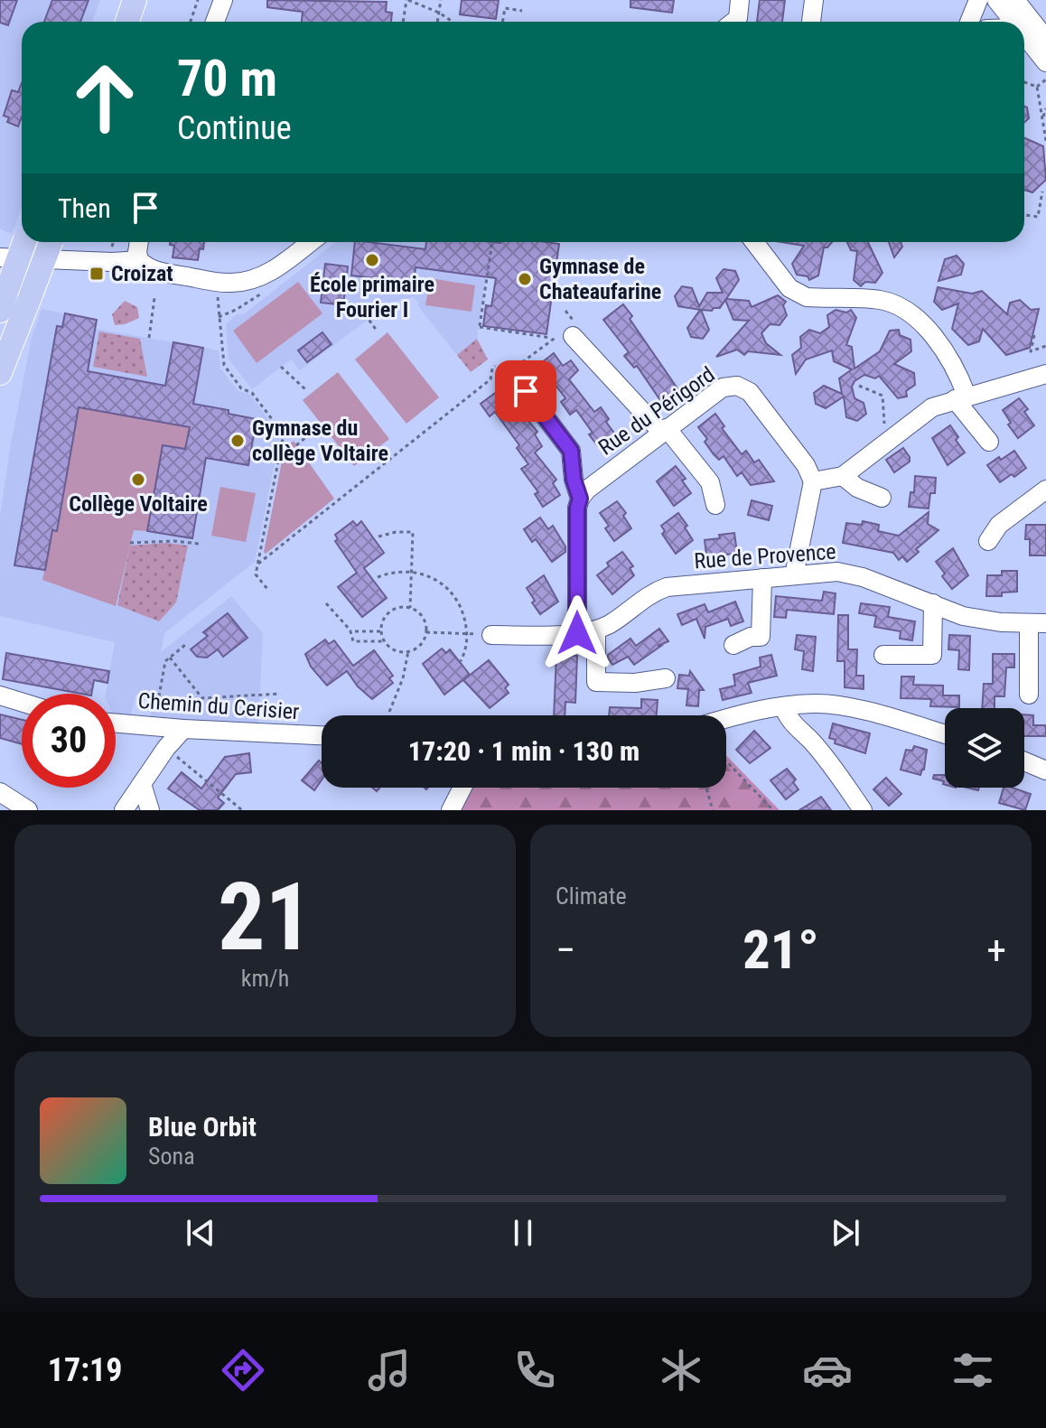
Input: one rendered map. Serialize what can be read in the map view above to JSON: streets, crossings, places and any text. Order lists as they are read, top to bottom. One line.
{"streets":{"street":["Rue du Périgord","Rue de Provence","Chemin du Cerisier"]},"places":{"other":["École primaire Fourier I","Gymnase de Chateaufarine","Gymnase du collège Voltaire","Collège Voltaire"],"transit":["Croizat"]},"page":{"turn":["70 m","Continue"],"then":"Then","limit":"30","trip":"17:20 · 1 min · 130 m","tile":[["21","km/h"],"Climate"],"heat":["−","21°","+"],"song":["Blue Orbit","Sona"],"tabs":"17:19"}}
